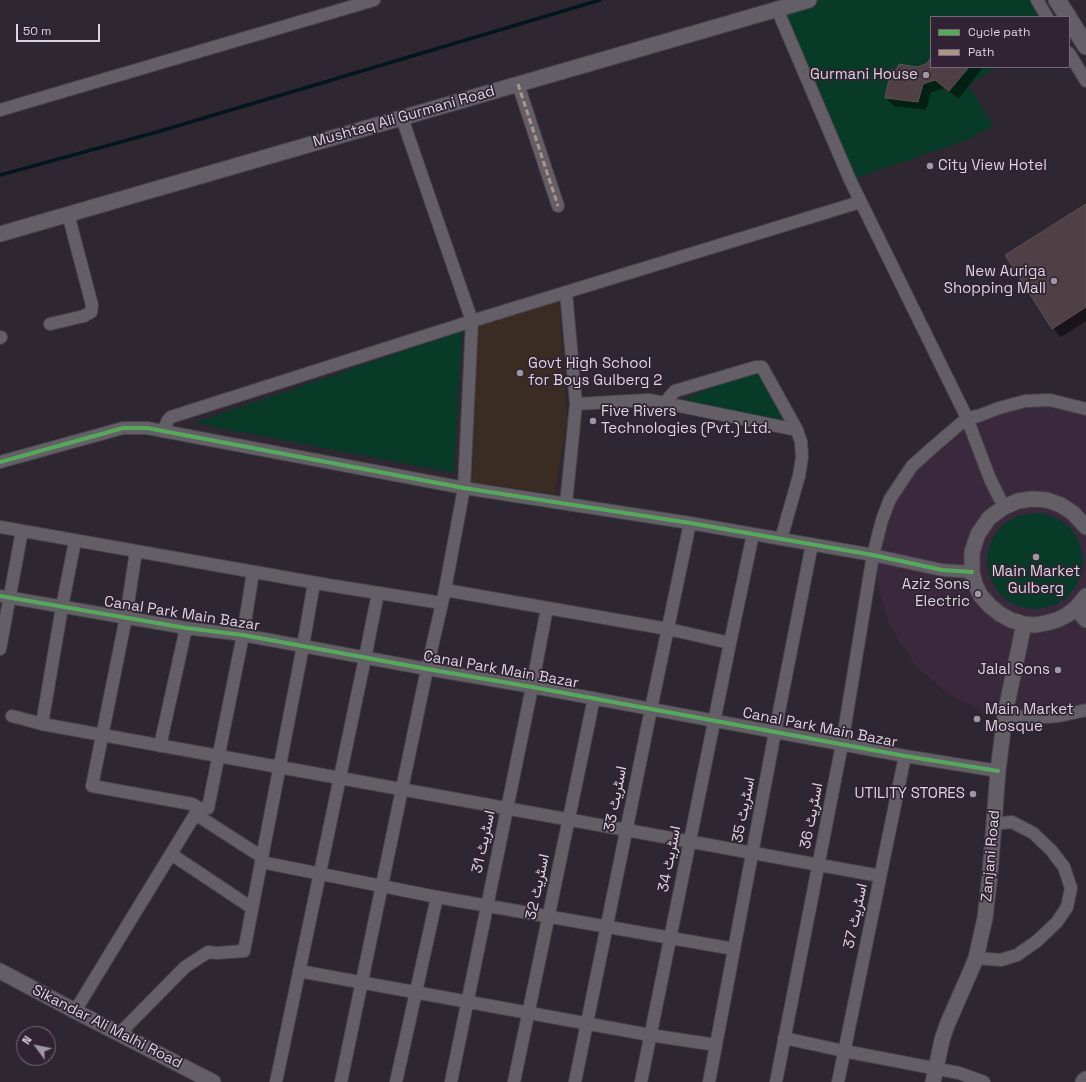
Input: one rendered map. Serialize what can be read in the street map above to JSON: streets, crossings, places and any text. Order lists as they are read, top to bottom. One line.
{"streets":{"street":["Mushtaq Ali Gurmani Road","Canal Park Main Bazar","اسٹریٹ 33","اسٹریٹ 35","اسٹریٹ 36","اسٹریٹ 31","Zanjani Road","اسٹریٹ 34","اسٹریٹ 32","اسٹریٹ 37","Sikandar Ali Malhi Road"]},"crossings":[["Canal Park Main Bazar","اسٹریٹ 33"],["Canal Park Main Bazar","اسٹریٹ 35"],["Canal Park Main Bazar","اسٹریٹ 36"],["Canal Park Main Bazar","اسٹریٹ 31"],["Canal Park Main Bazar","Zanjani Road"],["Canal Park Main Bazar","اسٹریٹ 34"],["Canal Park Main Bazar","اسٹریٹ 32"],["Canal Park Main Bazar","اسٹریٹ 37"]],"places":["Gurmani House","City View Hotel","New Auriga Shopping Mall","Govt High School for Boys Gulberg 2","Five Rivers Technologies (Pvt.) Ltd.","Main Market Gulberg","Aziz Sons Electric","Jalal Sons","Main Market Mosque","UTILITY STORES"],"legend":["Cycle path","Path"],"scale_bar":"50 m","north":"top left"}
